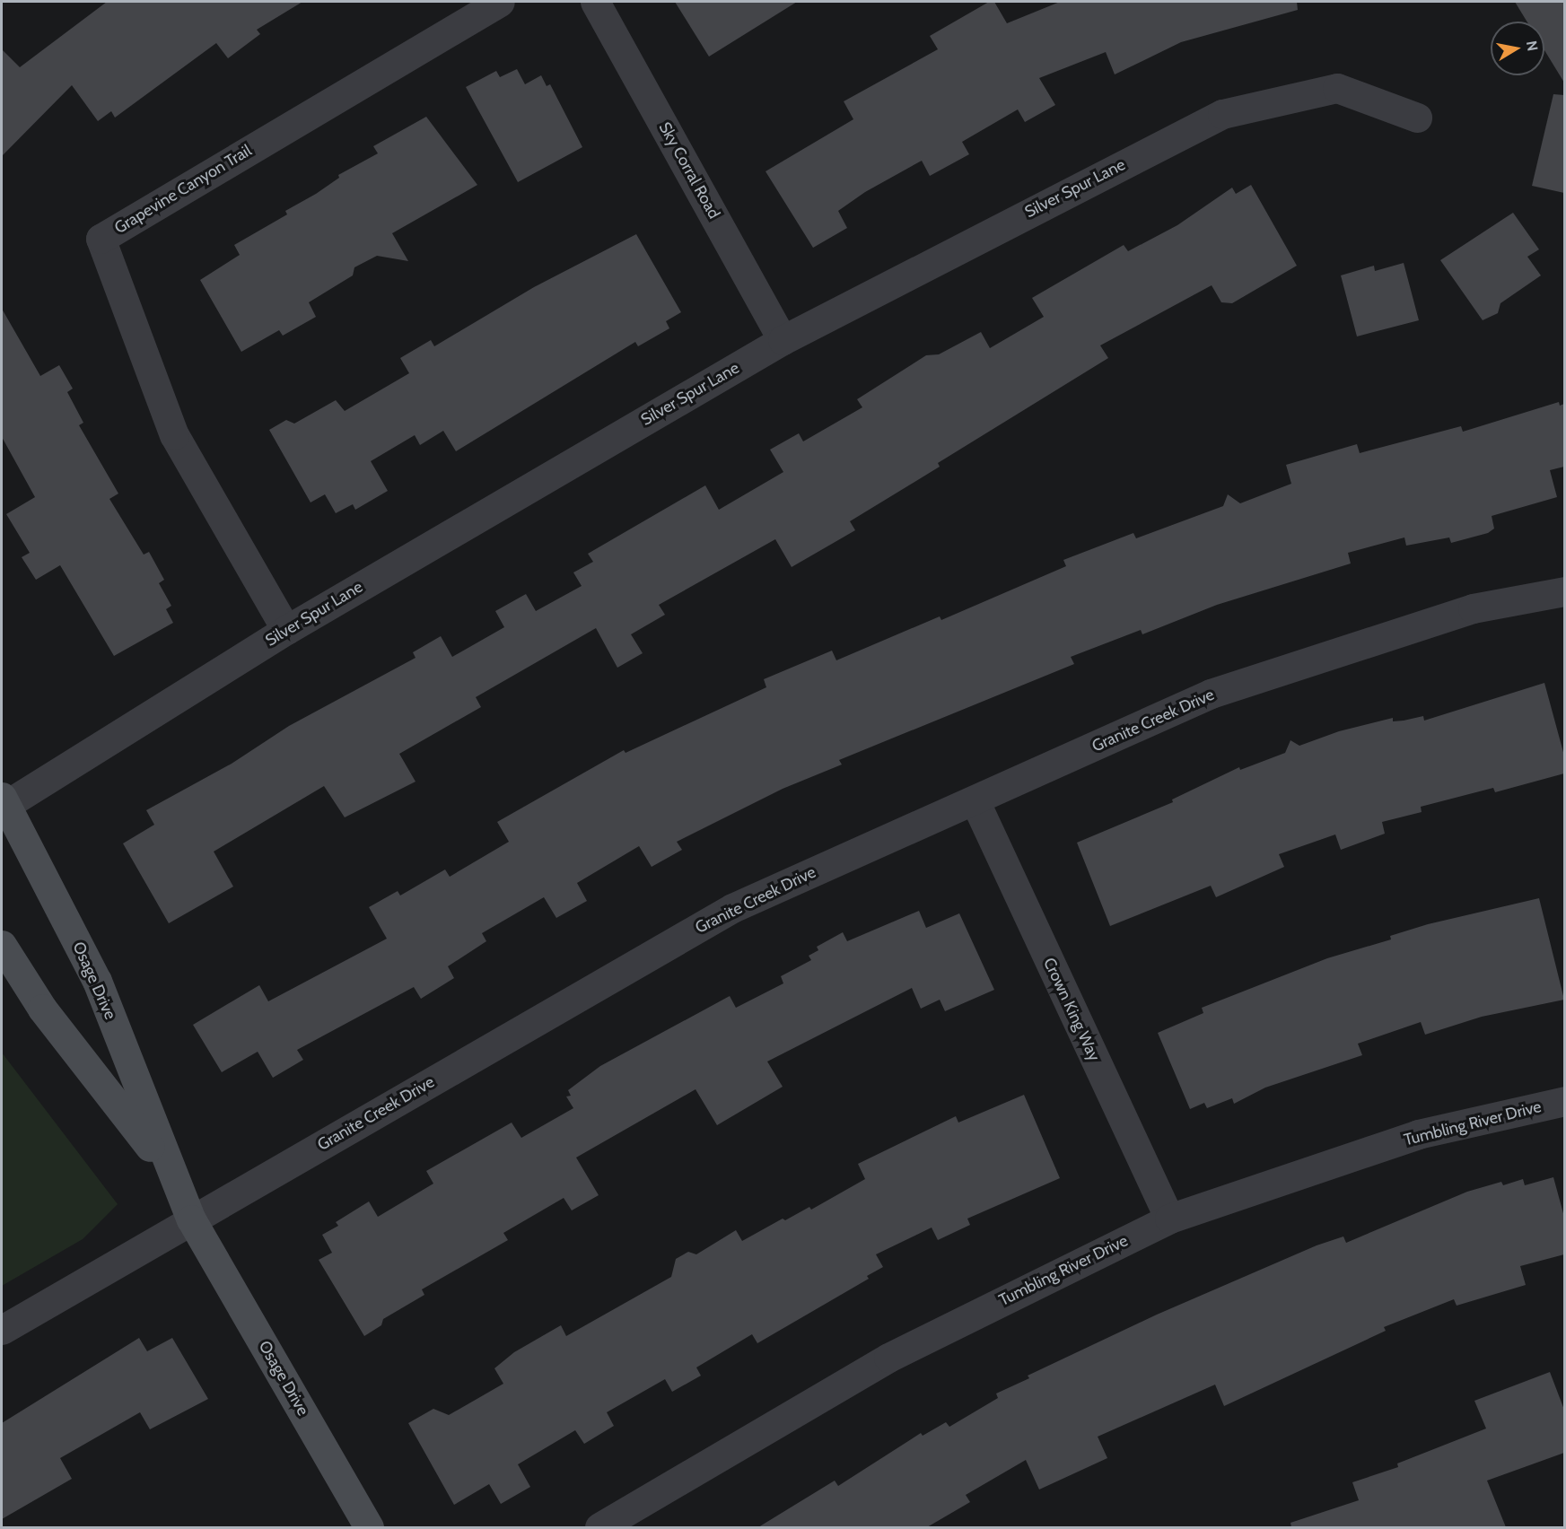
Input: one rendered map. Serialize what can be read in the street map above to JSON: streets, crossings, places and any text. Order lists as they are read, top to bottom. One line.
{"streets":{"street":["Sky Corral Road","Silver Spur Lane","Grapevine Canyon Trail","Granite Creek Drive","Osage Drive","Crown King Way","Tumbling River Drive"]},"crossings":[["Sky Corral Road","Silver Spur Lane"],["Silver Spur Lane","Grapevine Canyon Trail"],["Silver Spur Lane","Osage Drive"],["Granite Creek Drive","Osage Drive"],["Granite Creek Drive","Crown King Way"],["Crown King Way","Tumbling River Drive"]],"north":"right"}
